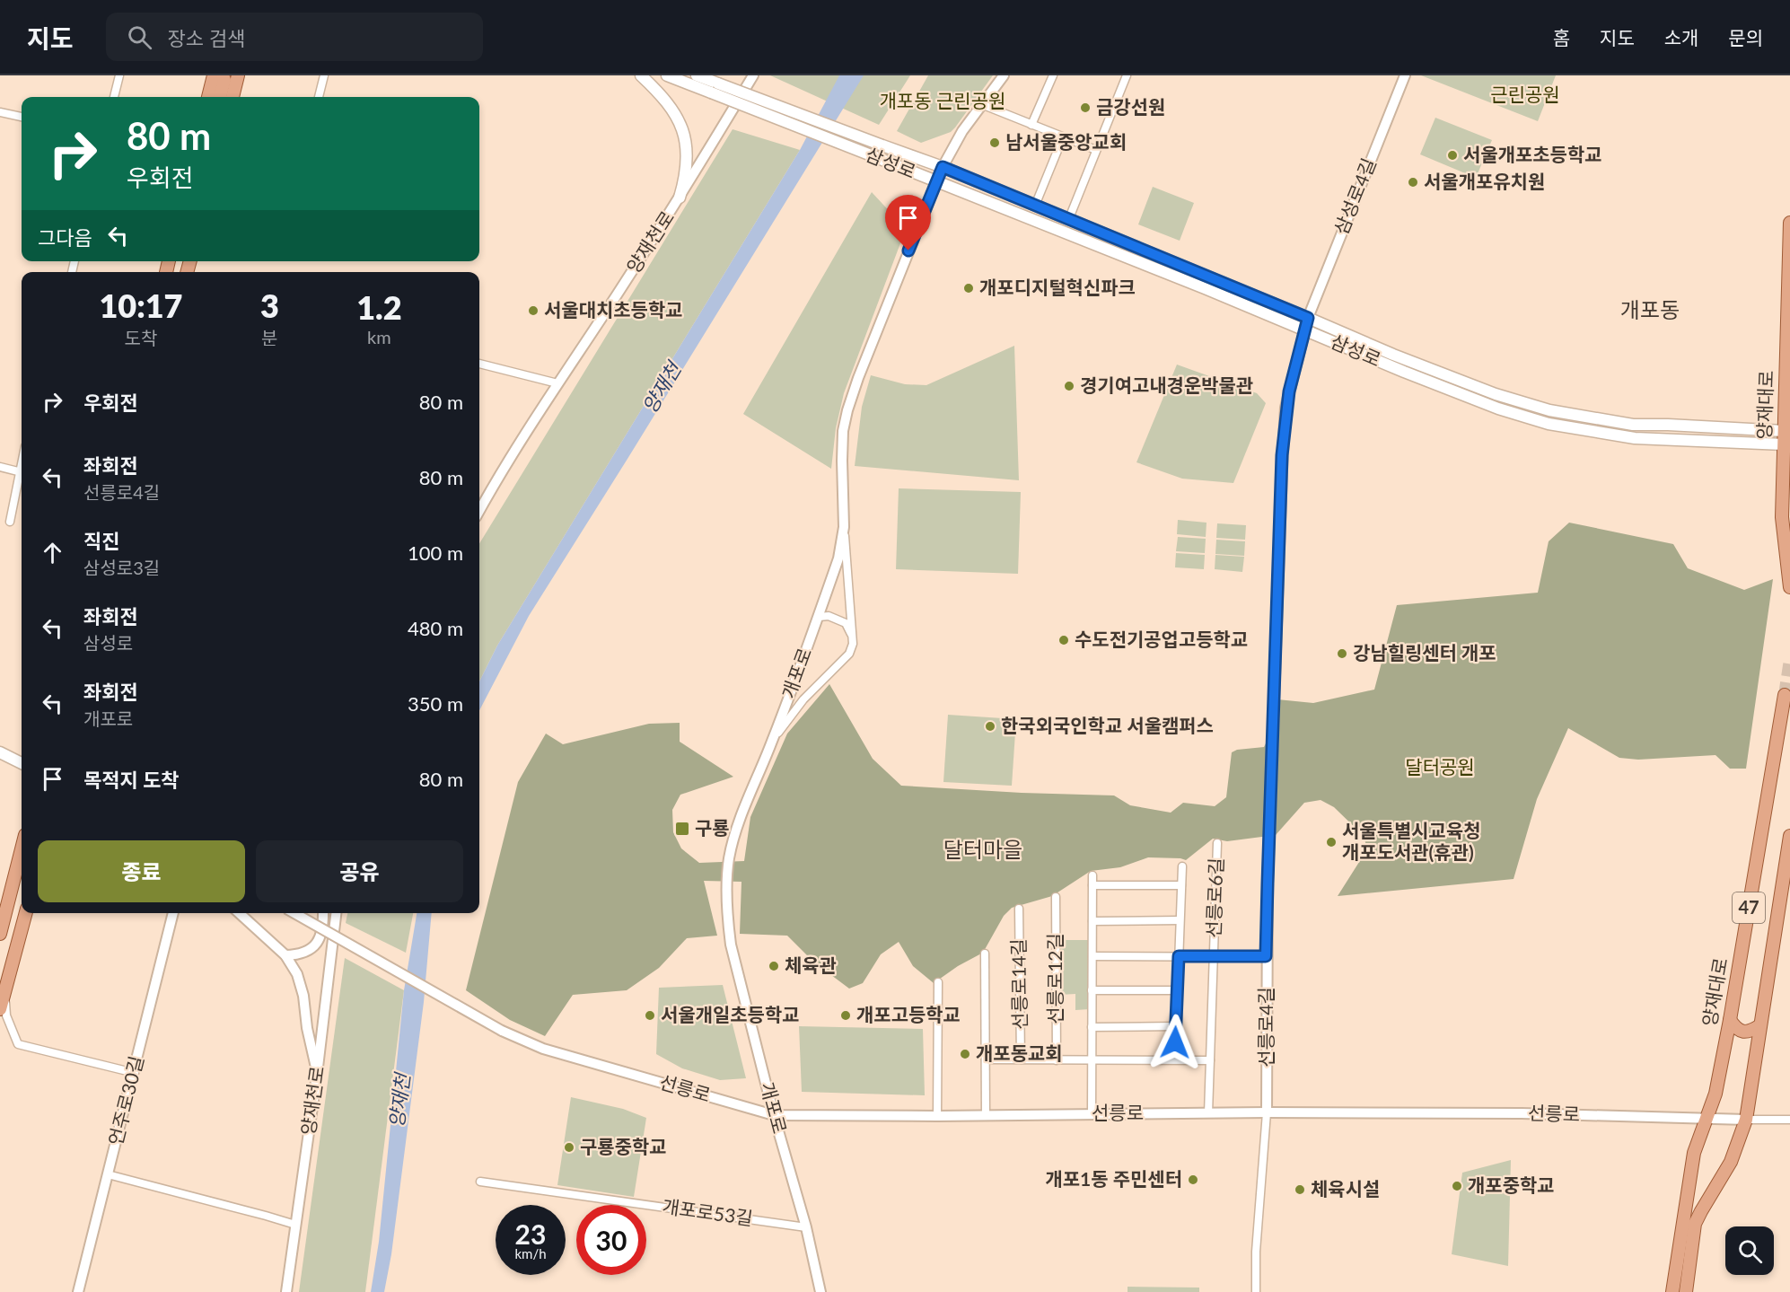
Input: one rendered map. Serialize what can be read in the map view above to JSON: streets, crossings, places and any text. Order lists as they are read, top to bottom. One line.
{"streets":{"main road":["삼성로","양재대로","47"],"street":["삼성로4길","양재천로","개포로","선릉로6길","선릉로12길","선릉로14길","선릉로4길","선릉로","언주로30길","개포로53길"]},"crossings":[["삼성로","삼성로4길"],["삼성로","양재대로"],["삼성로","개포로"],["삼성로","선릉로4길"],["삼성로4길","선릉로4길"],["양재대로","선릉로"],["개포로","선릉로"],["개포로","개포로53길"],["선릉로6길","선릉로"],["47","선릉로"],["선릉로4길","선릉로"]],"districts":["개포동","달터마을"],"water":["양재천"],"parks":["근린공원","개포동 근린공원","달터공원"],"places":{"other":["금강선원","남서울중앙교회","서울개포초등학교","서울개포유치원","개포디지털혁신파크","서울대치초등학교","경기여고내경운박물관","수도전기공업고등학교","강남힐링센터 개포","한국외국인학교 서울캠퍼스","서울특별시교육청 개포도서관(휴관)","체육관","서울개일초등학교","개포고등학교","개포동교회","구룡중학교","개포1동 주민센터","개포중학교","체육시설"],"transit":["구룡"]},"page":{"header":"지도","search":"장소 검색","nav":["홈","지도","소개","문의"],"turn":["80 m","우회전"],"then":"그다음","eta":["10:17","도착","3","분","1.2","km"],"list":[{"name":"우회전","value":"80 m"},{"name":"좌회전","note":"선릉로4길","value":"80 m"},{"name":"직진","note":"삼성로3길","value":"100 m"},{"name":"좌회전","note":"삼성로","value":"480 m"},{"name":"좌회전","note":"개포로","value":"350 m"},{"name":"목적지 도착","value":"80 m"}],"buttons":["종료","공유"],"speed":"23 km/h","limit":"30"}}
